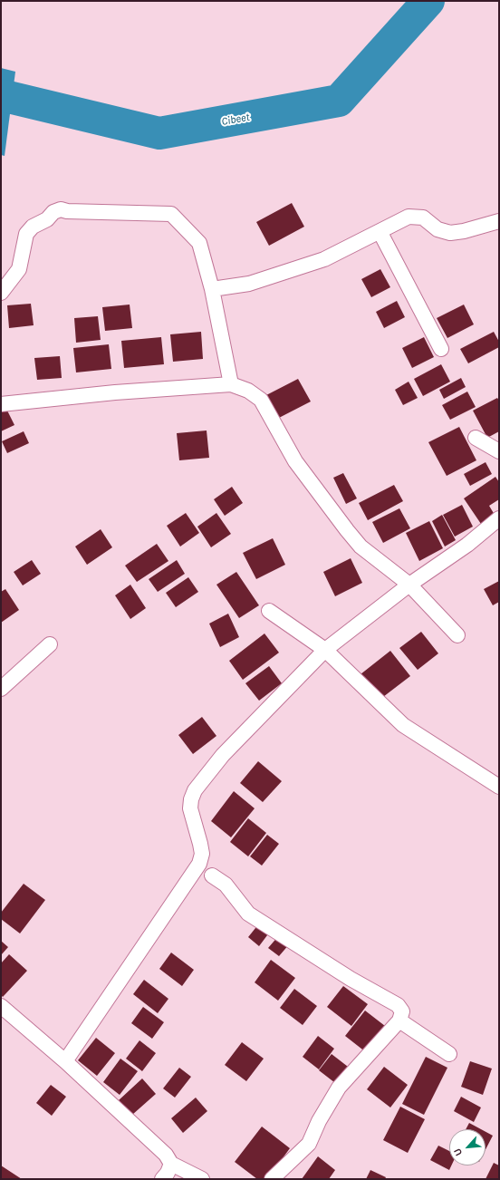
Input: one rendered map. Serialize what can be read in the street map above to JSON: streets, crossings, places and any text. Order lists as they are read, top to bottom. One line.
{"water":["Cibeet"],"north":"bottom left"}
